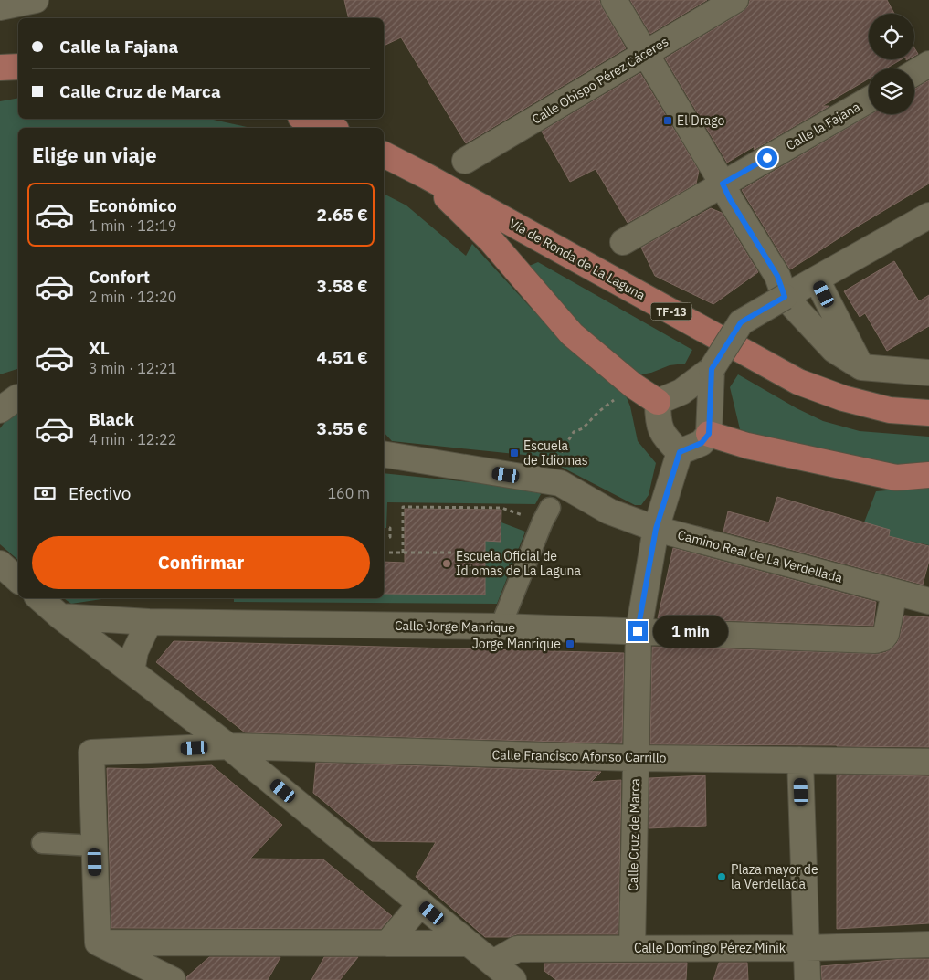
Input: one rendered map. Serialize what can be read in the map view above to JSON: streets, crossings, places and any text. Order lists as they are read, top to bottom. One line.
{"streets":{"main road":["Vía de Ronda de La Laguna","TF-13"],"street":["Calle Obispo Pérez Cáceres","Calle la Fajana","Camino Real de La Verdellada","Calle Jorge Manrique","Calle Francisco Afonso Carrillo","Calle Cruz de Marca","Calle Domingo Pérez Minik"]},"crossings":[["Camino Real de La Verdellada","Calle Jorge Manrique"],["Camino Real de La Verdellada","Calle Cruz de Marca"],["Calle Jorge Manrique","Calle Cruz de Marca"],["Calle Francisco Afonso Carrillo","Calle Cruz de Marca"],["Calle Cruz de Marca","Calle Domingo Pérez Minik"]],"places":{"transit":["El Drago","Escuela de Idiomas","Jorge Manrique"],"other":["Escuela Oficial de Idiomas de La Laguna","Plaza mayor de la Verdellada"]},"page":{"banner":["Calle la Fajana","Calle Cruz de Marca"],"heading":"Elige un viaje","list":[{"name":"Económico","note":"1 min · 12:19","value":"2.65 €"},{"name":"Confort","note":"2 min · 12:20","value":"3.58 €"},{"name":"XL","note":"3 min · 12:21","value":"4.51 €"},{"name":"Black","note":"4 min · 12:22","value":"3.55 €"}],"pay":["Efectivo","160 m"],"buttons":"Confirmar","bubble":"1 min"}}
